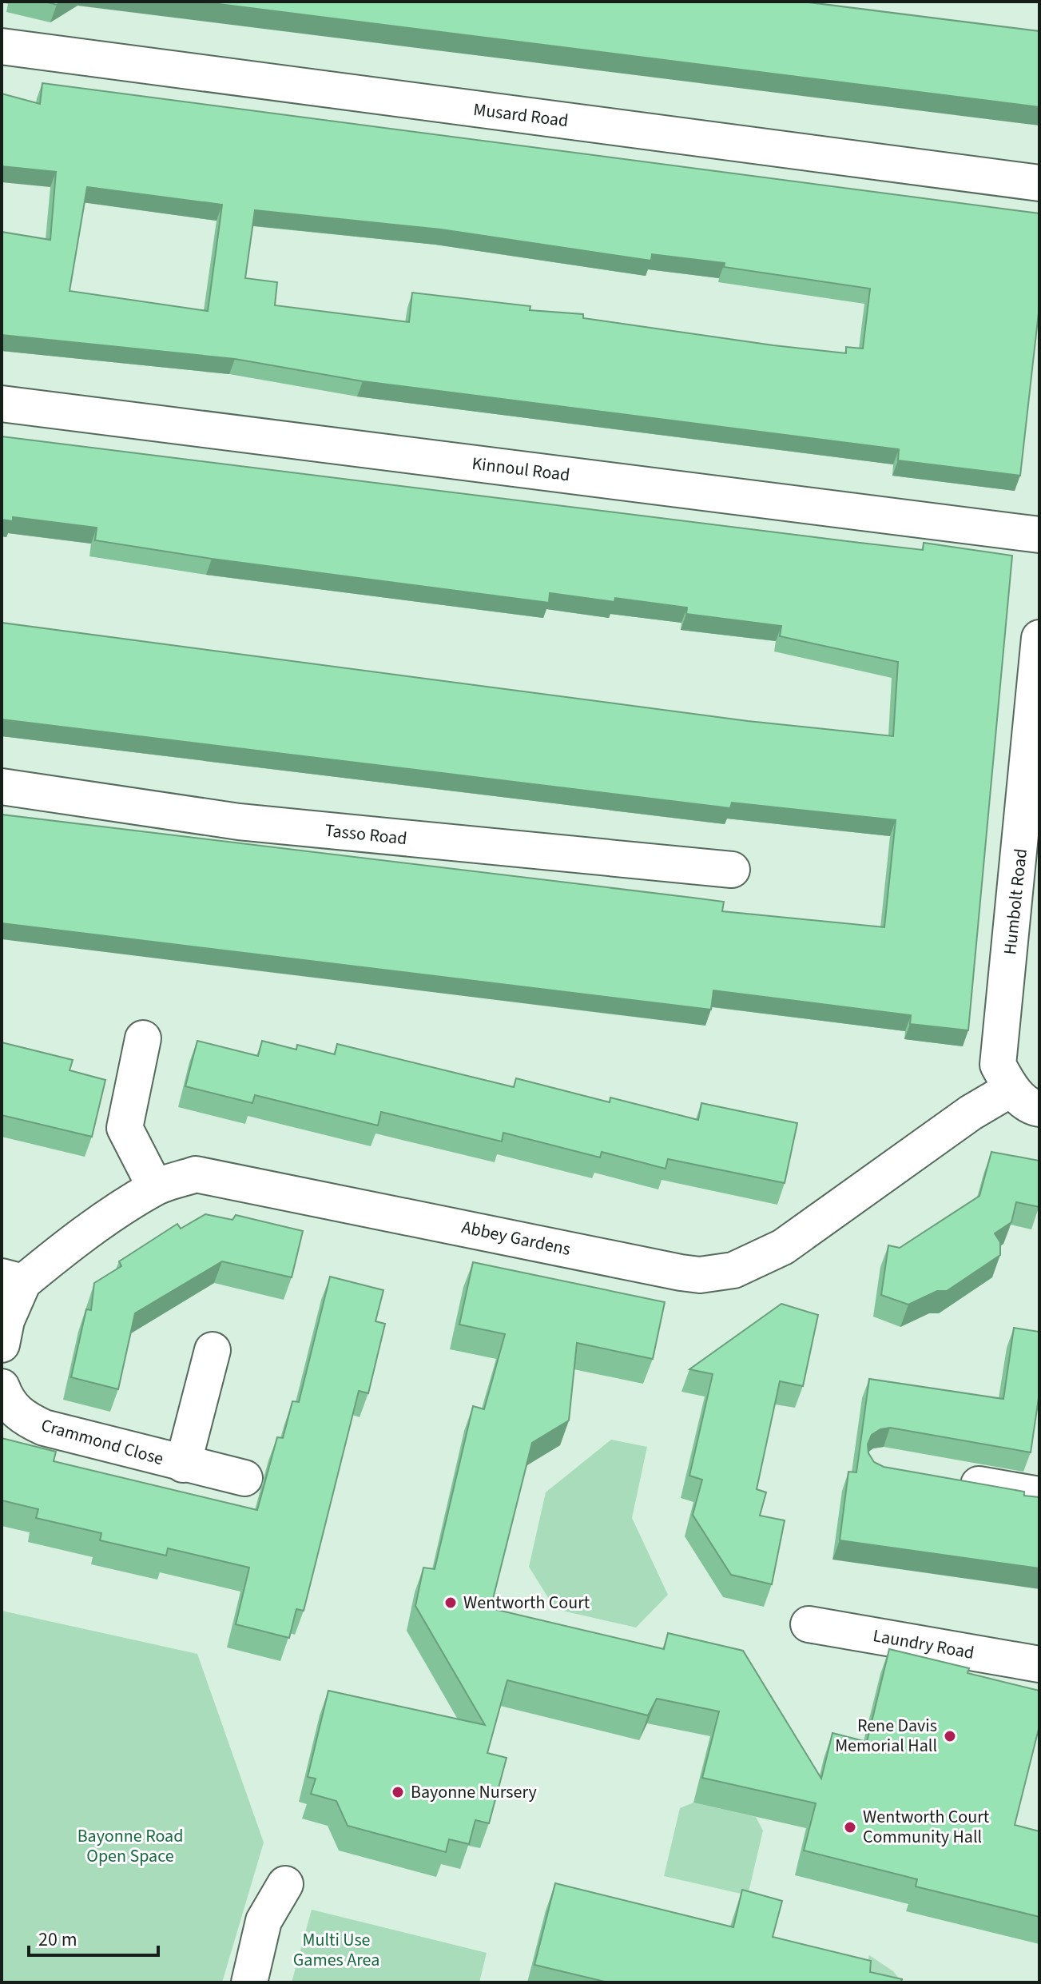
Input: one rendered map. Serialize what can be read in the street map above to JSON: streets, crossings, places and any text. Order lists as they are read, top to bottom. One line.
{"streets":{"street":["Musard Road","Kinnoul Road","Tasso Road","Humbolt Road","Abbey Gardens","Crammond Close","Laundry Road"]},"crossings":[["Humbolt Road","Abbey Gardens"]],"parks":["Bayonne Road Open Space","Multi Use Games Area"],"places":["Wentworth Court","Rene Davis Memorial Hall","Bayonne Nursery","Wentworth Court Community Hall"],"scale_bar":"20 m"}
